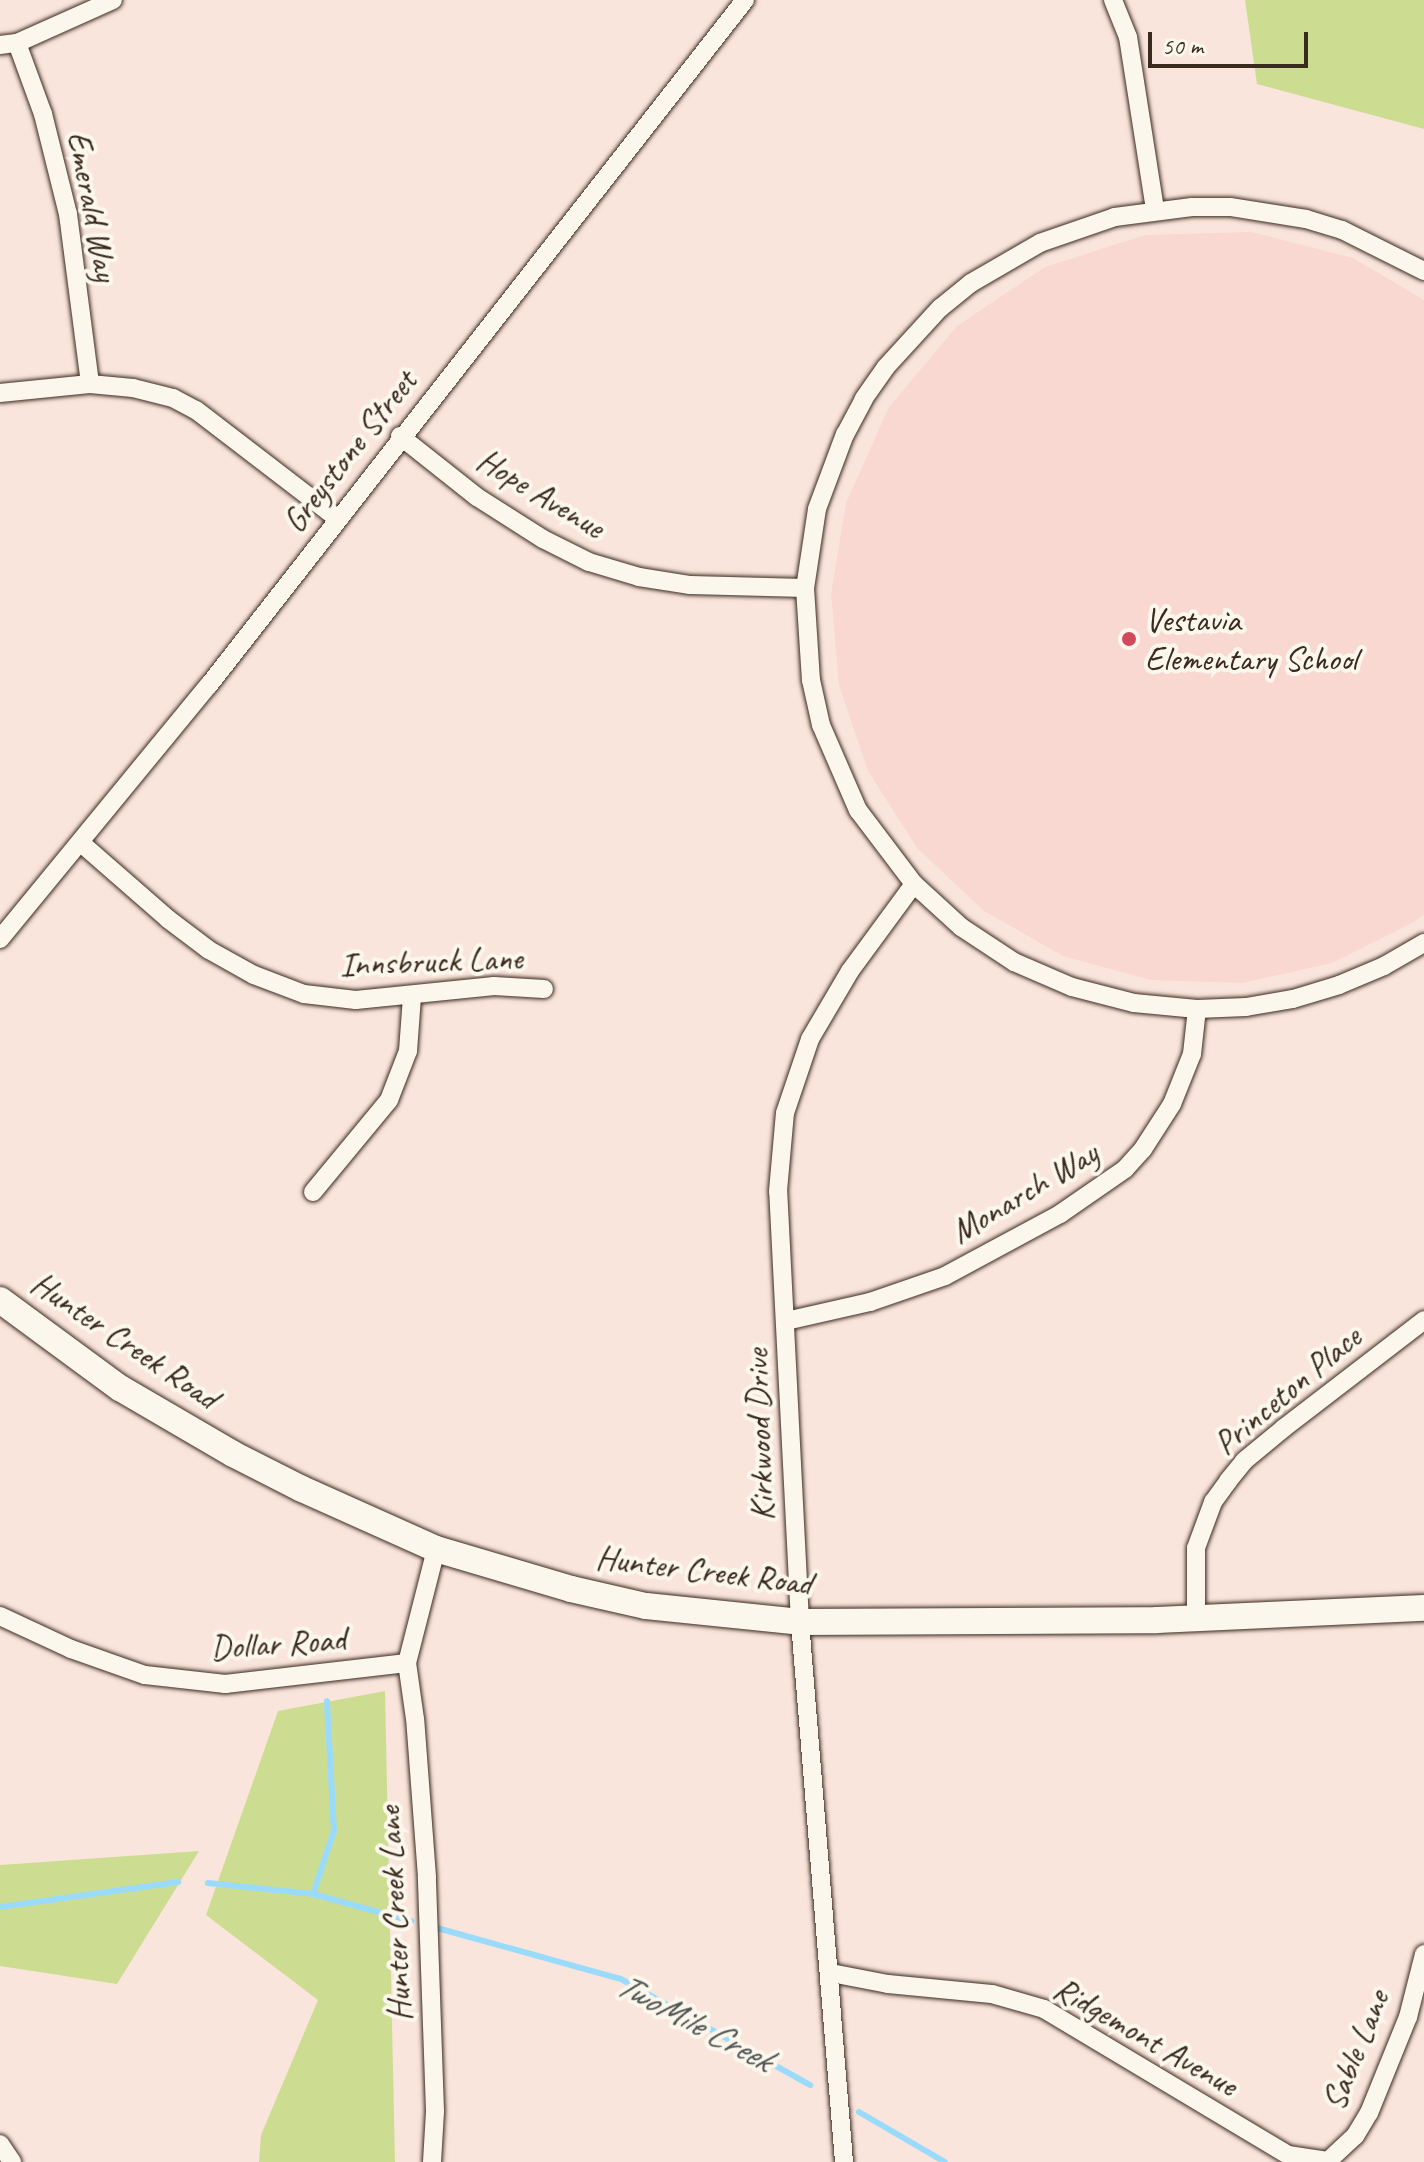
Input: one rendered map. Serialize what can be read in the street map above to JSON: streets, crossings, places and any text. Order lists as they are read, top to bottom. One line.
{"streets":{"main road":["Hunter Creek Road"],"street":["Emerald Way","Greystone Street","Hope Avenue","Innsbruck Lane","Monarch Way","Princeton Place","Kirkwood Drive","Dollar Road","Hunter Creek Lane","Ridgemont Avenue","Sable Lane"]},"crossings":[["Greystone Street","Hope Avenue"],["Greystone Street","Innsbruck Lane"],["Monarch Way","Kirkwood Drive"],["Hunter Creek Road","Princeton Place"],["Hunter Creek Road","Kirkwood Drive"],["Kirkwood Drive","Ridgemont Avenue"],["Dollar Road","Hunter Creek Lane"],["Ridgemont Avenue","Sable Lane"]],"water":["TwoMile Creek"],"places":["Vestavia Elementary School"],"scale_bar":"50 m"}
